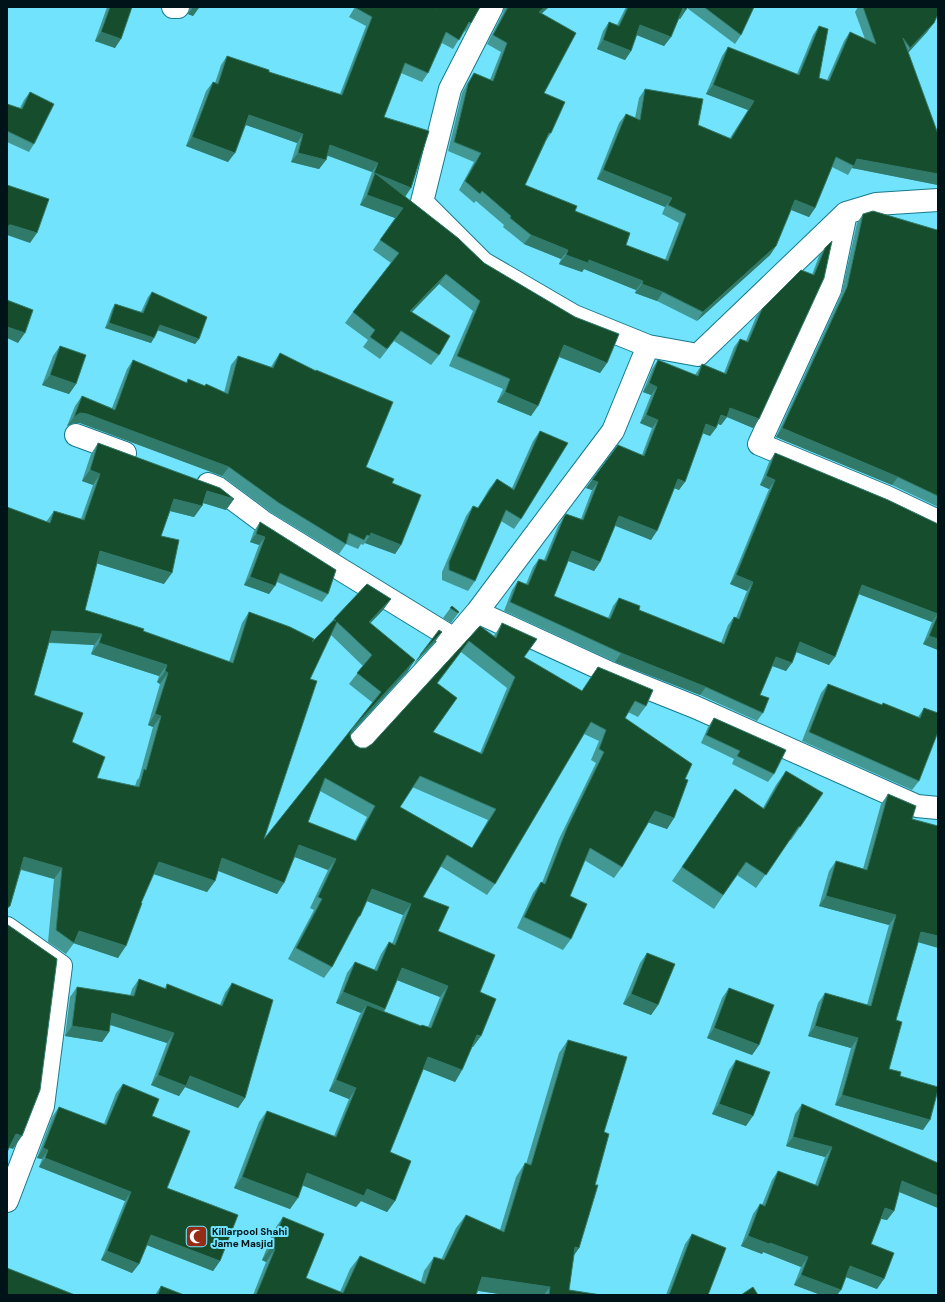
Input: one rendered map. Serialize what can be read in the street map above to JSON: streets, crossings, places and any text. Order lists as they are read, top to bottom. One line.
{"places":{"mosque":["Killarpool Shahi Jame Masjid"]}}
